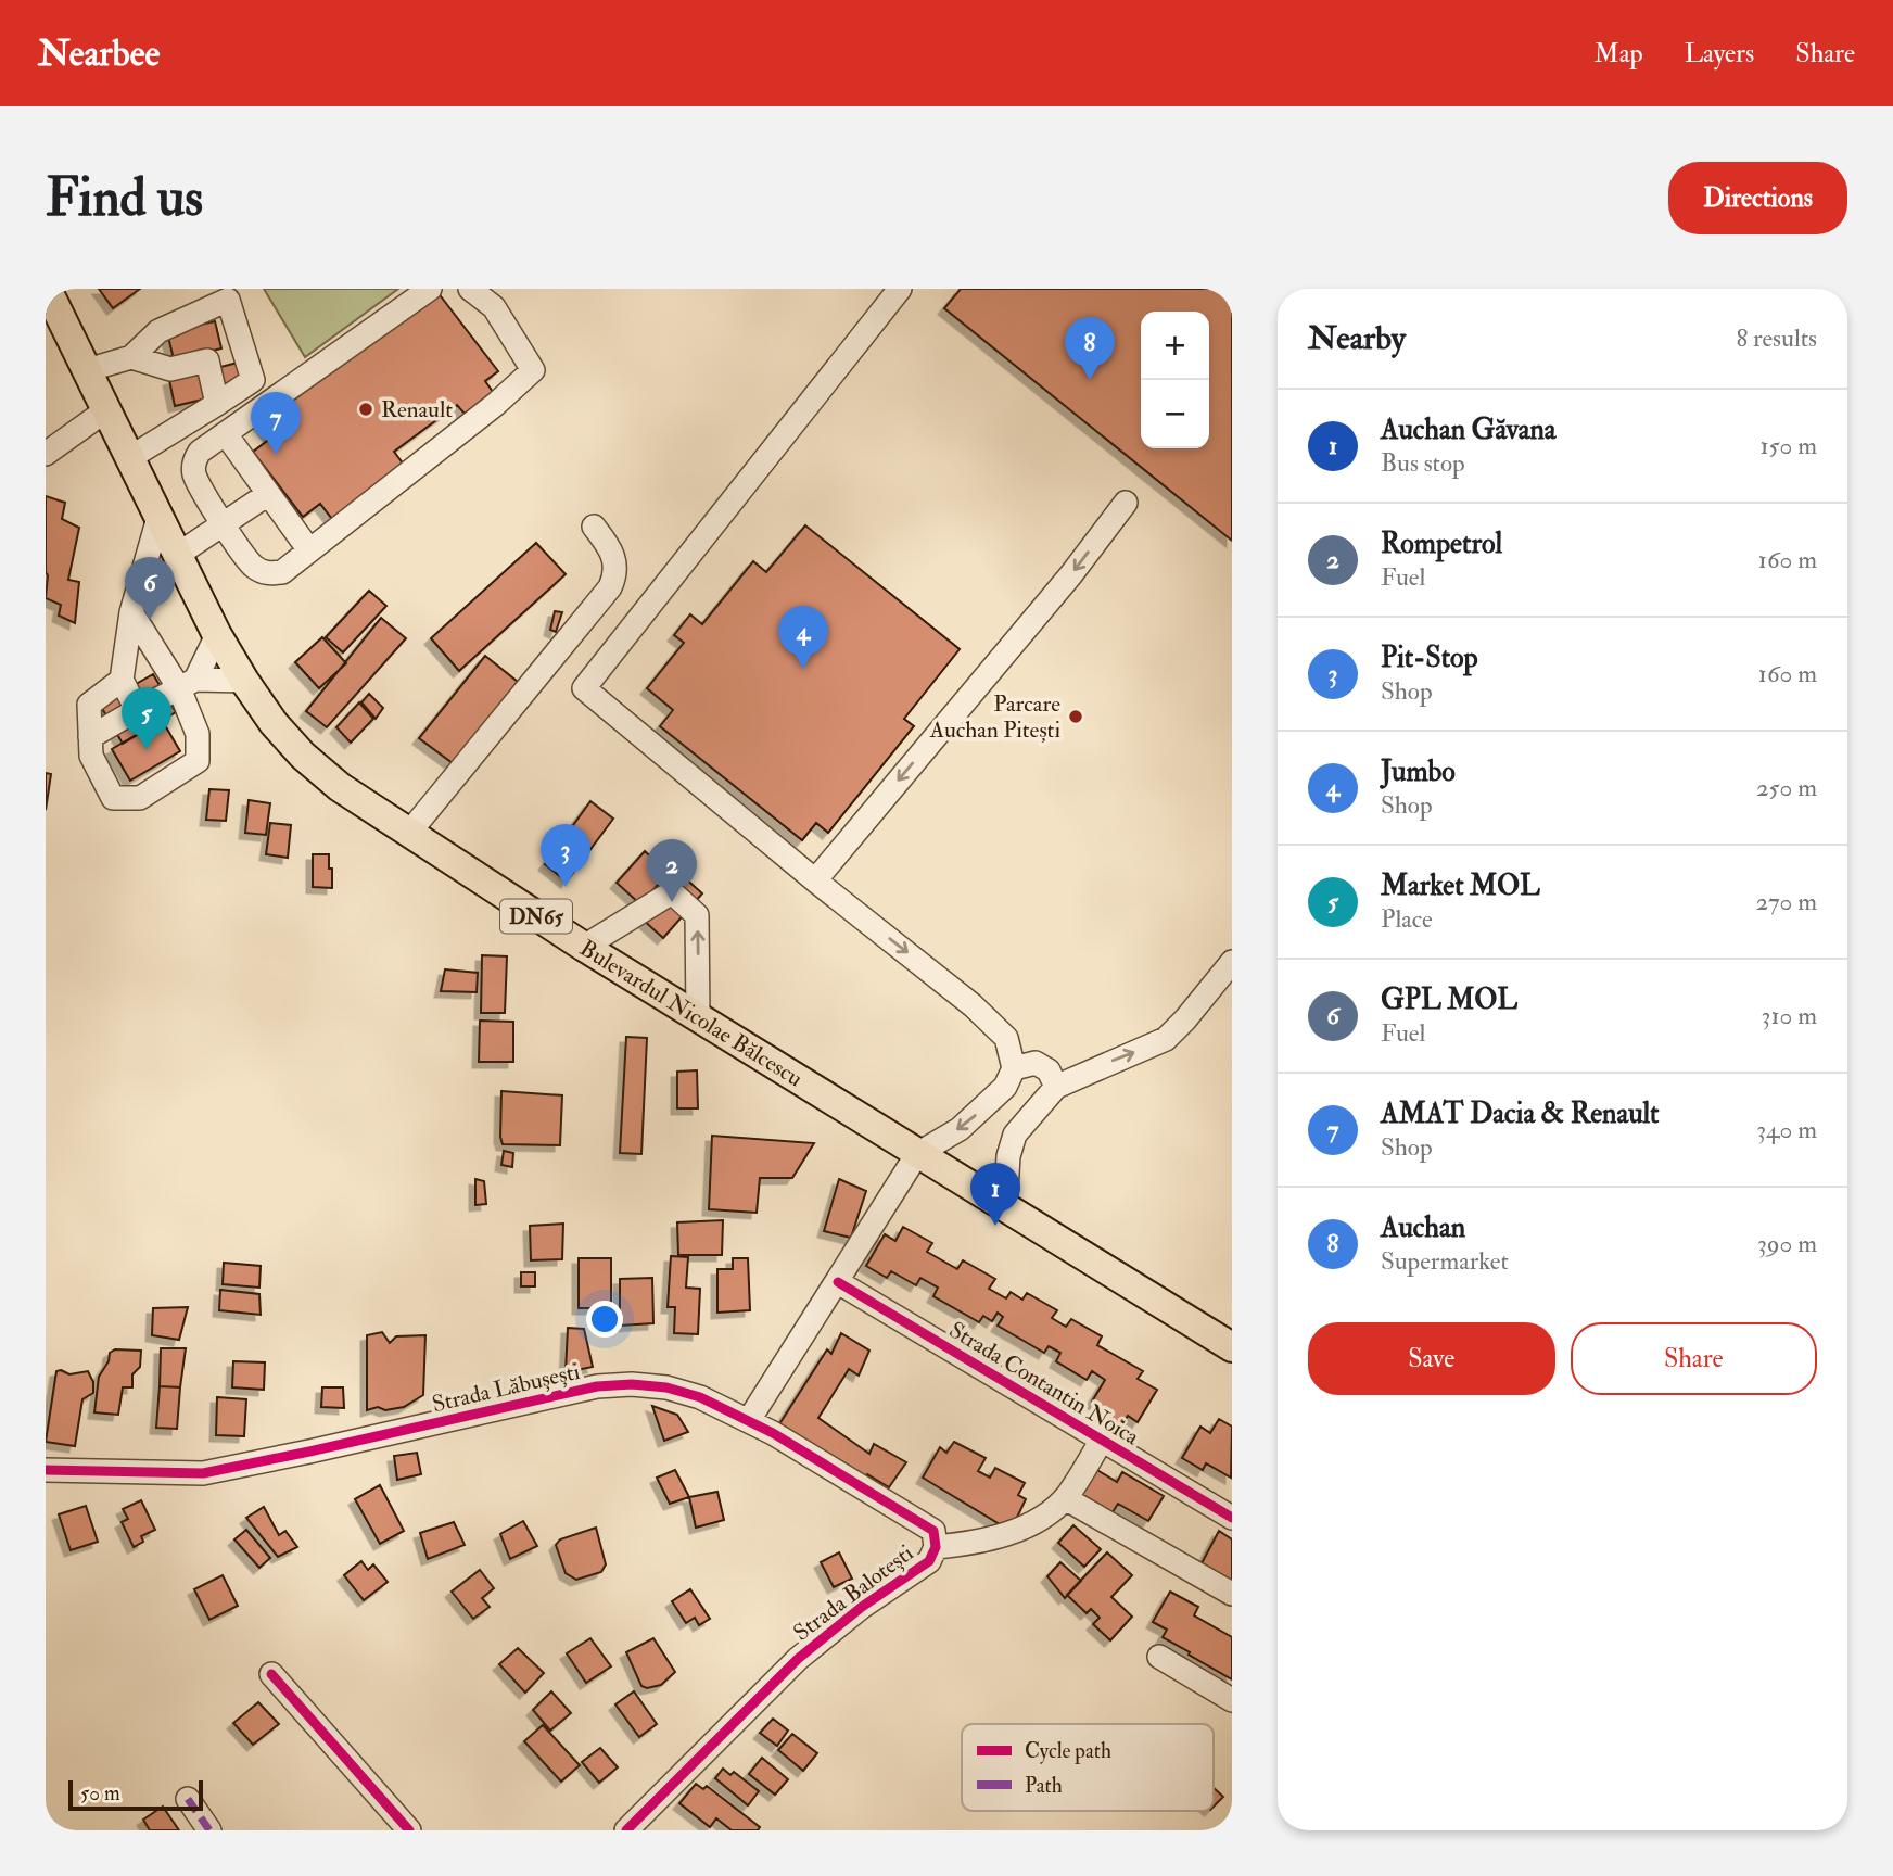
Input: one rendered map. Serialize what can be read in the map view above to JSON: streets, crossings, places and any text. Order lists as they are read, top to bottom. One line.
{"streets":{"main road":["DN65","Bulevardul Nicolae Bălcescu"],"street":["Strada Contantin Noica","Strada Lăbușești","Strada Balotești"]},"crossings":[["Strada Contantin Noica","Strada Balotești"],["Strada Lăbușești","Strada Balotești"]],"places":["Renault","Parcare Auchan Pitești"],"legend":["Cycle path","Path"],"scale_bar":"50 m","page":{"header":"Nearbee","nav":["Map","Layers","Share"],"buttons":["Directions",["Save","Share"]],"title":"Find us","heading":["Nearby","8 results"],"map_buttons":["+","−"],"pins":["8","7","6","4","5","3","2","1"],"list":[{"mark":"1","name":"Auchan Găvana","note":"Bus stop","value":"150 m"},{"mark":"2","name":"Rompetrol","note":"Fuel","value":"160 m"},{"mark":"3","name":"Pit-Stop","note":"Shop","value":"160 m"},{"mark":"4","name":"Jumbo","note":"Shop","value":"250 m"},{"mark":"5","name":"Market MOL","note":"Place","value":"270 m"},{"mark":"6","name":"GPL MOL","note":"Fuel","value":"310 m"},{"mark":"7","name":"AMAT Dacia & Renault","note":"Shop","value":"340 m"},{"mark":"8","name":"Auchan","note":"Supermarket","value":"390 m"}],"scale":"50 m"}}
